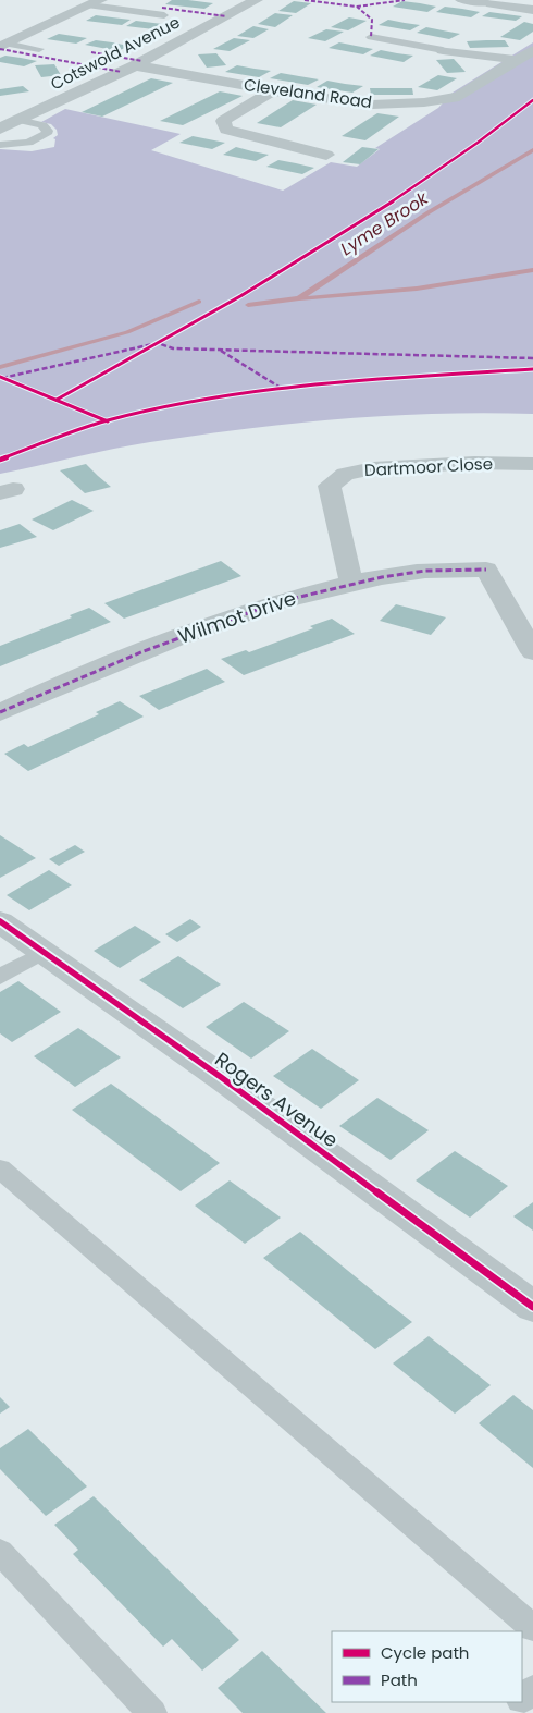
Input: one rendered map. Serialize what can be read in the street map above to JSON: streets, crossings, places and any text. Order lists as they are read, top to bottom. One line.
{"streets":{"street":["Cotswold Avenue","Cleveland Road","Dartmoor Close","Wilmot Drive","Rogers Avenue"]},"crossings":[["Cotswold Avenue","Cleveland Road"],["Dartmoor Close","Wilmot Drive"]],"water":["Lyme Brook"],"legend":["Cycle path","Path"]}
